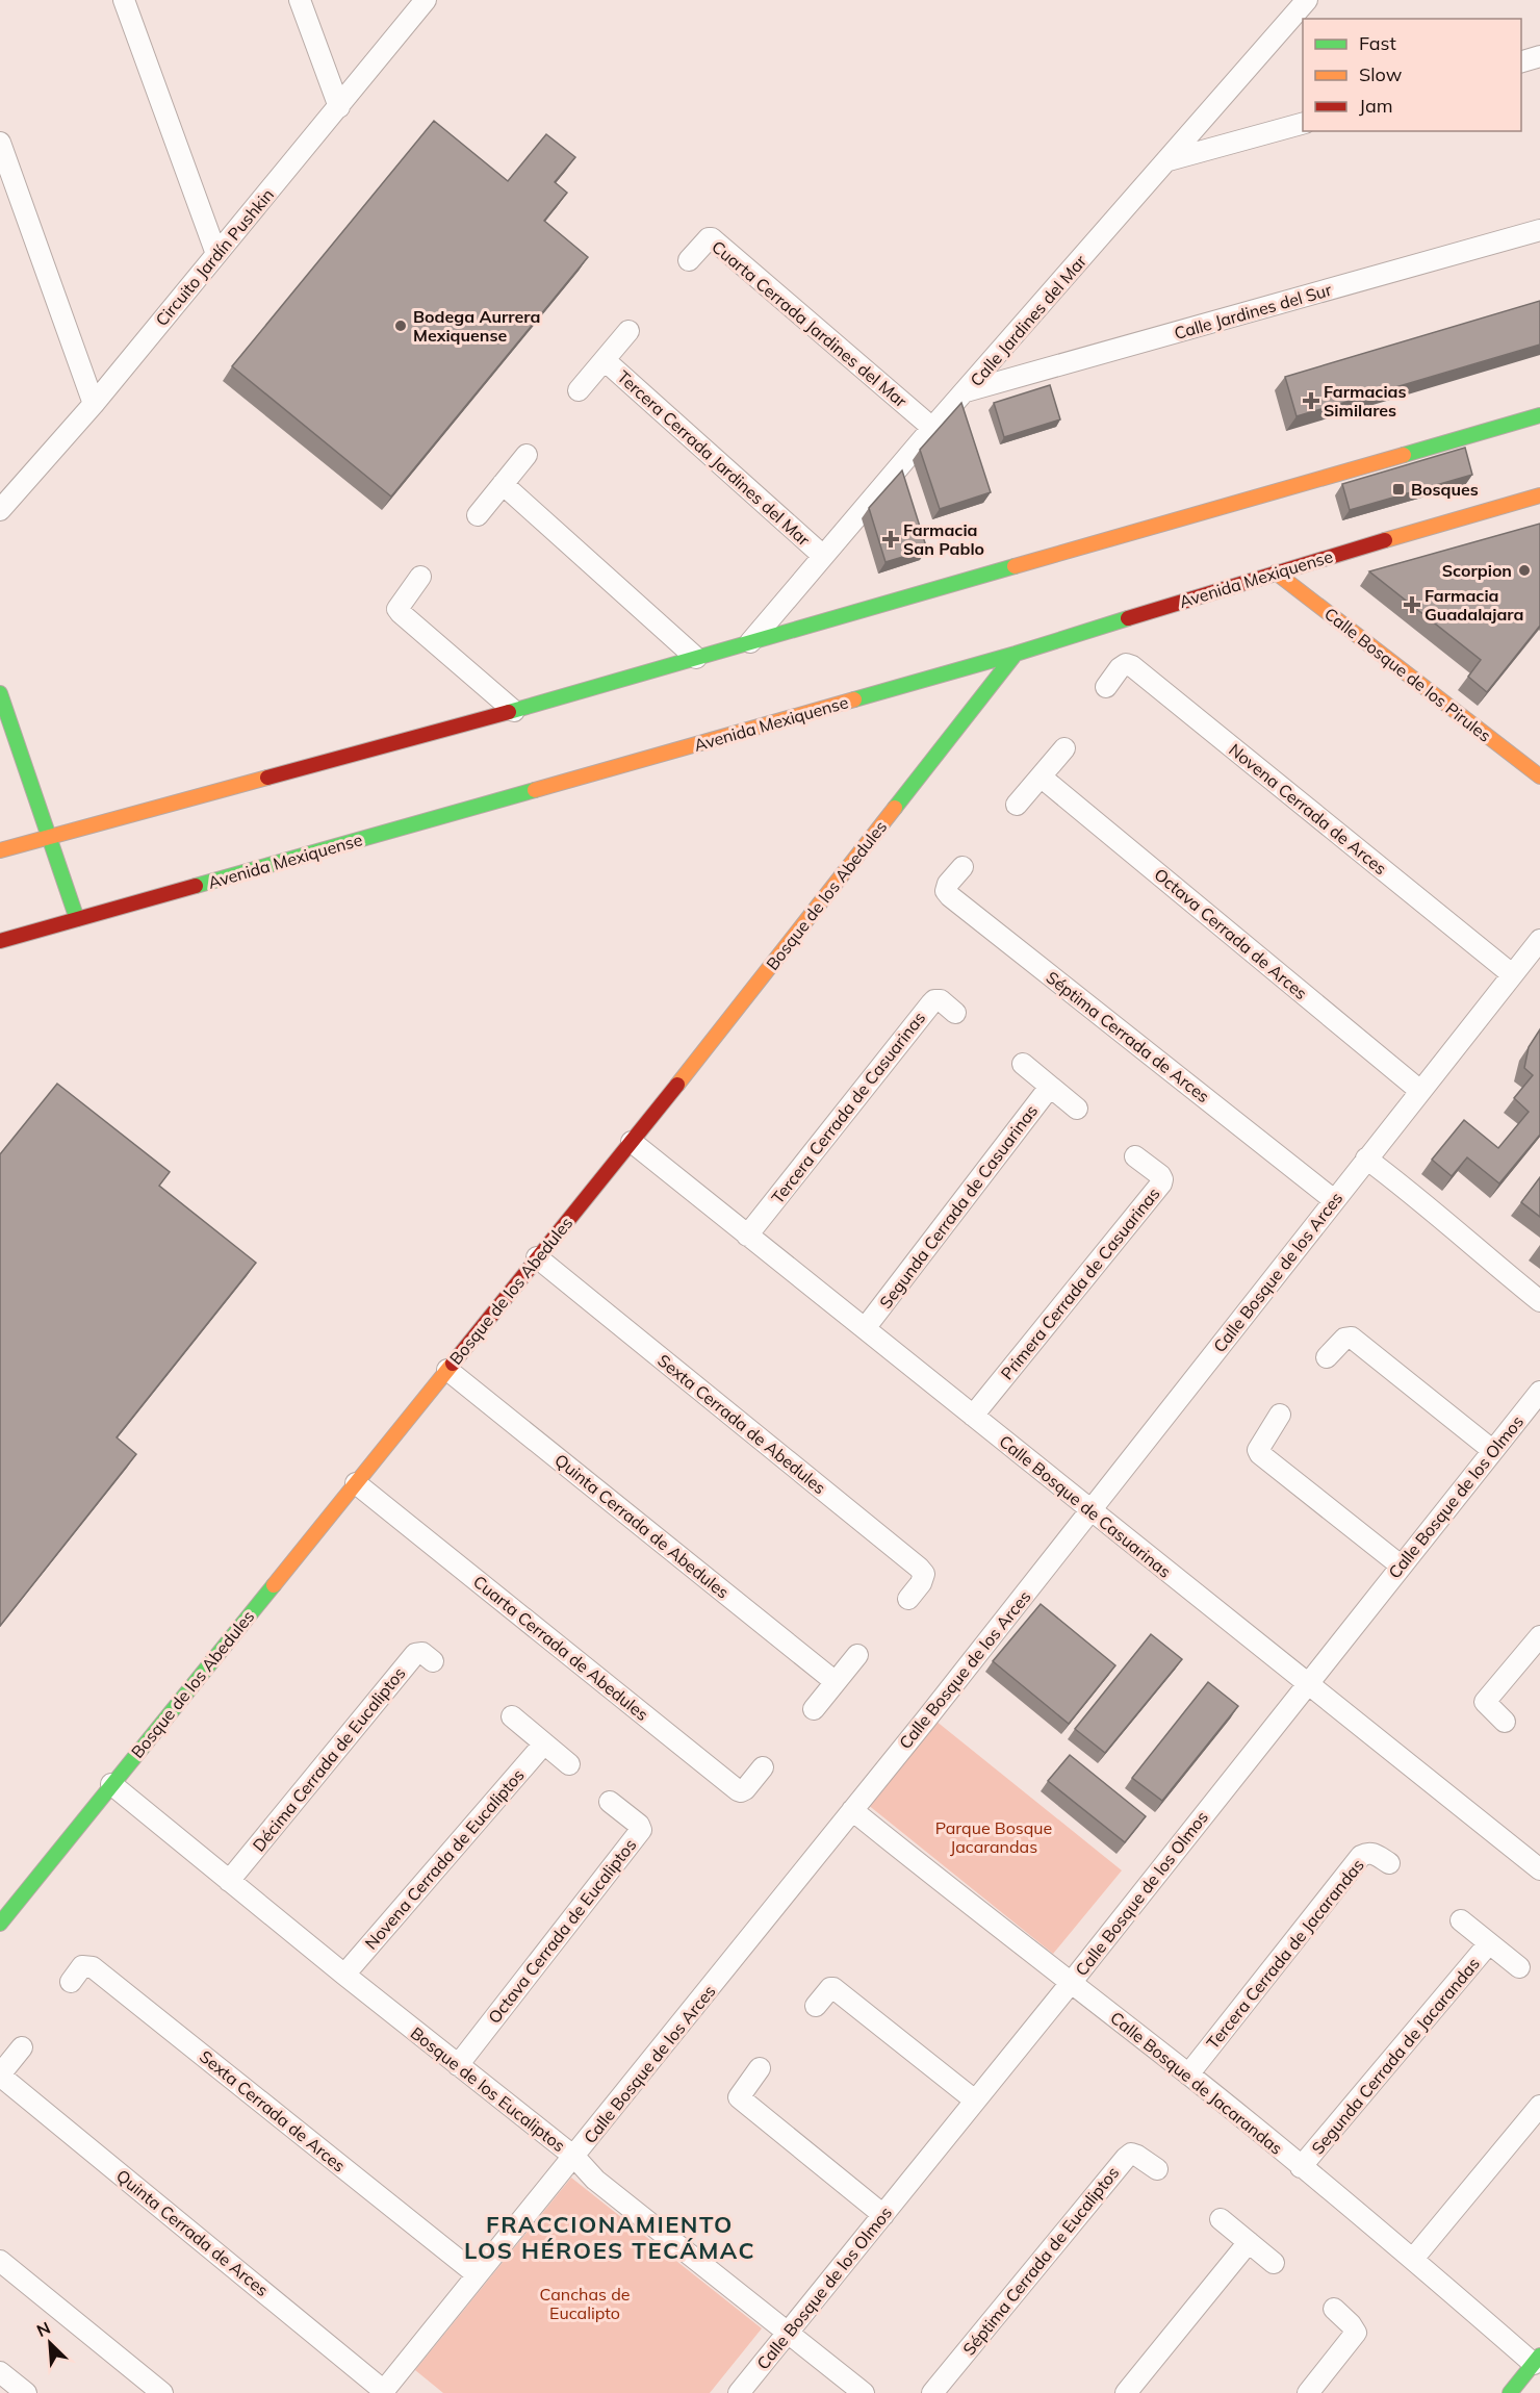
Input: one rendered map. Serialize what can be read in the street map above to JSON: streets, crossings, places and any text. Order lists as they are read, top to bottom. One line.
{"streets":{"main road":["Avenida Mexiquense","Calle Bosque de los Pirules","Bosque de los Abedules"],"street":["Circuito Jardín Pushkin","Calle Jardines del Sur","Calle Jardines del Mar","Cuarta Cerrada Jardines del Mar","Tercera Cerrada Jardines del Mar","Novena Cerrada de Arces","Octava Cerrada de Arces","Séptima Cerrada de Arces","Tercera Cerrada de Casuarinas","Segunda Cerrada de Casuarinas","Calle Bosque de los Arces","Primera Cerrada de Casuarinas","Sexta Cerrada de Abedules","Calle Bosque de los Olmos","Calle Bosque de Casuarinas","Quinta Cerrada de Abedules","Cuarta Cerrada de Abedules","Décima Cerrada de Eucaliptos","Novena Cerrada de Eucaliptos","Octava Cerrada de Eucaliptos","Tercera Cerrada de Jacarandas","Segunda Cerrada de Jacarandas","Calle Bosque de Jacarandas","Bosque de los Eucaliptos","Sexta Cerrada de Arces","Quinta Cerrada de Arces","Séptima Cerrada de Eucaliptos"]},"crossings":[["Calle Jardines del Sur","Calle Jardines del Mar"],["Calle Jardines del Mar","Cuarta Cerrada Jardines del Mar"],["Calle Jardines del Mar","Tercera Cerrada Jardines del Mar"],["Avenida Mexiquense","Calle Bosque de los Pirules"],["Avenida Mexiquense","Bosque de los Abedules"],["Novena Cerrada de Arces","Calle Bosque de los Arces"],["Bosque de los Abedules","Sexta Cerrada de Abedules"],["Bosque de los Abedules","Calle Bosque de Casuarinas"],["Bosque de los Abedules","Quinta Cerrada de Abedules"],["Bosque de los Abedules","Cuarta Cerrada de Abedules"],["Bosque de los Abedules","Bosque de los Eucaliptos"],["Octava Cerrada de Arces","Calle Bosque de los Arces"],["Séptima Cerrada de Arces","Calle Bosque de los Arces"],["Tercera Cerrada de Casuarinas","Calle Bosque de Casuarinas"],["Segunda Cerrada de Casuarinas","Calle Bosque de Casuarinas"],["Calle Bosque de los Arces","Calle Bosque de Casuarinas"],["Calle Bosque de los Arces","Calle Bosque de Jacarandas"],["Calle Bosque de los Arces","Bosque de los Eucaliptos"],["Calle Bosque de los Arces","Sexta Cerrada de Arces"],["Calle Bosque de los Arces","Quinta Cerrada de Arces"],["Primera Cerrada de Casuarinas","Calle Bosque de Casuarinas"],["Calle Bosque de los Olmos","Calle Bosque de Casuarinas"],["Calle Bosque de los Olmos","Calle Bosque de Jacarandas"],["Calle Bosque de los Olmos","Bosque de los Eucaliptos"],["Décima Cerrada de Eucaliptos","Bosque de los Eucaliptos"],["Novena Cerrada de Eucaliptos","Bosque de los Eucaliptos"],["Octava Cerrada de Eucaliptos","Bosque de los Eucaliptos"],["Tercera Cerrada de Jacarandas","Calle Bosque de Jacarandas"],["Segunda Cerrada de Jacarandas","Calle Bosque de Jacarandas"]],"districts":["FRACCIONAMIENTO LOS HÉROES TECÁMAC"],"parks":["Parque Bosque Jacarandas","Canchas de Eucalipto"],"places":{"other":["Bodega Aurrera Mexiquense","Scorpion"],"health":["Farmacias Similares","Farmacia San Pablo","Farmacia Guadalajara"],"transit":["Bosques"]},"legend":["Fast","Slow","Jam"],"north":"top left"}
